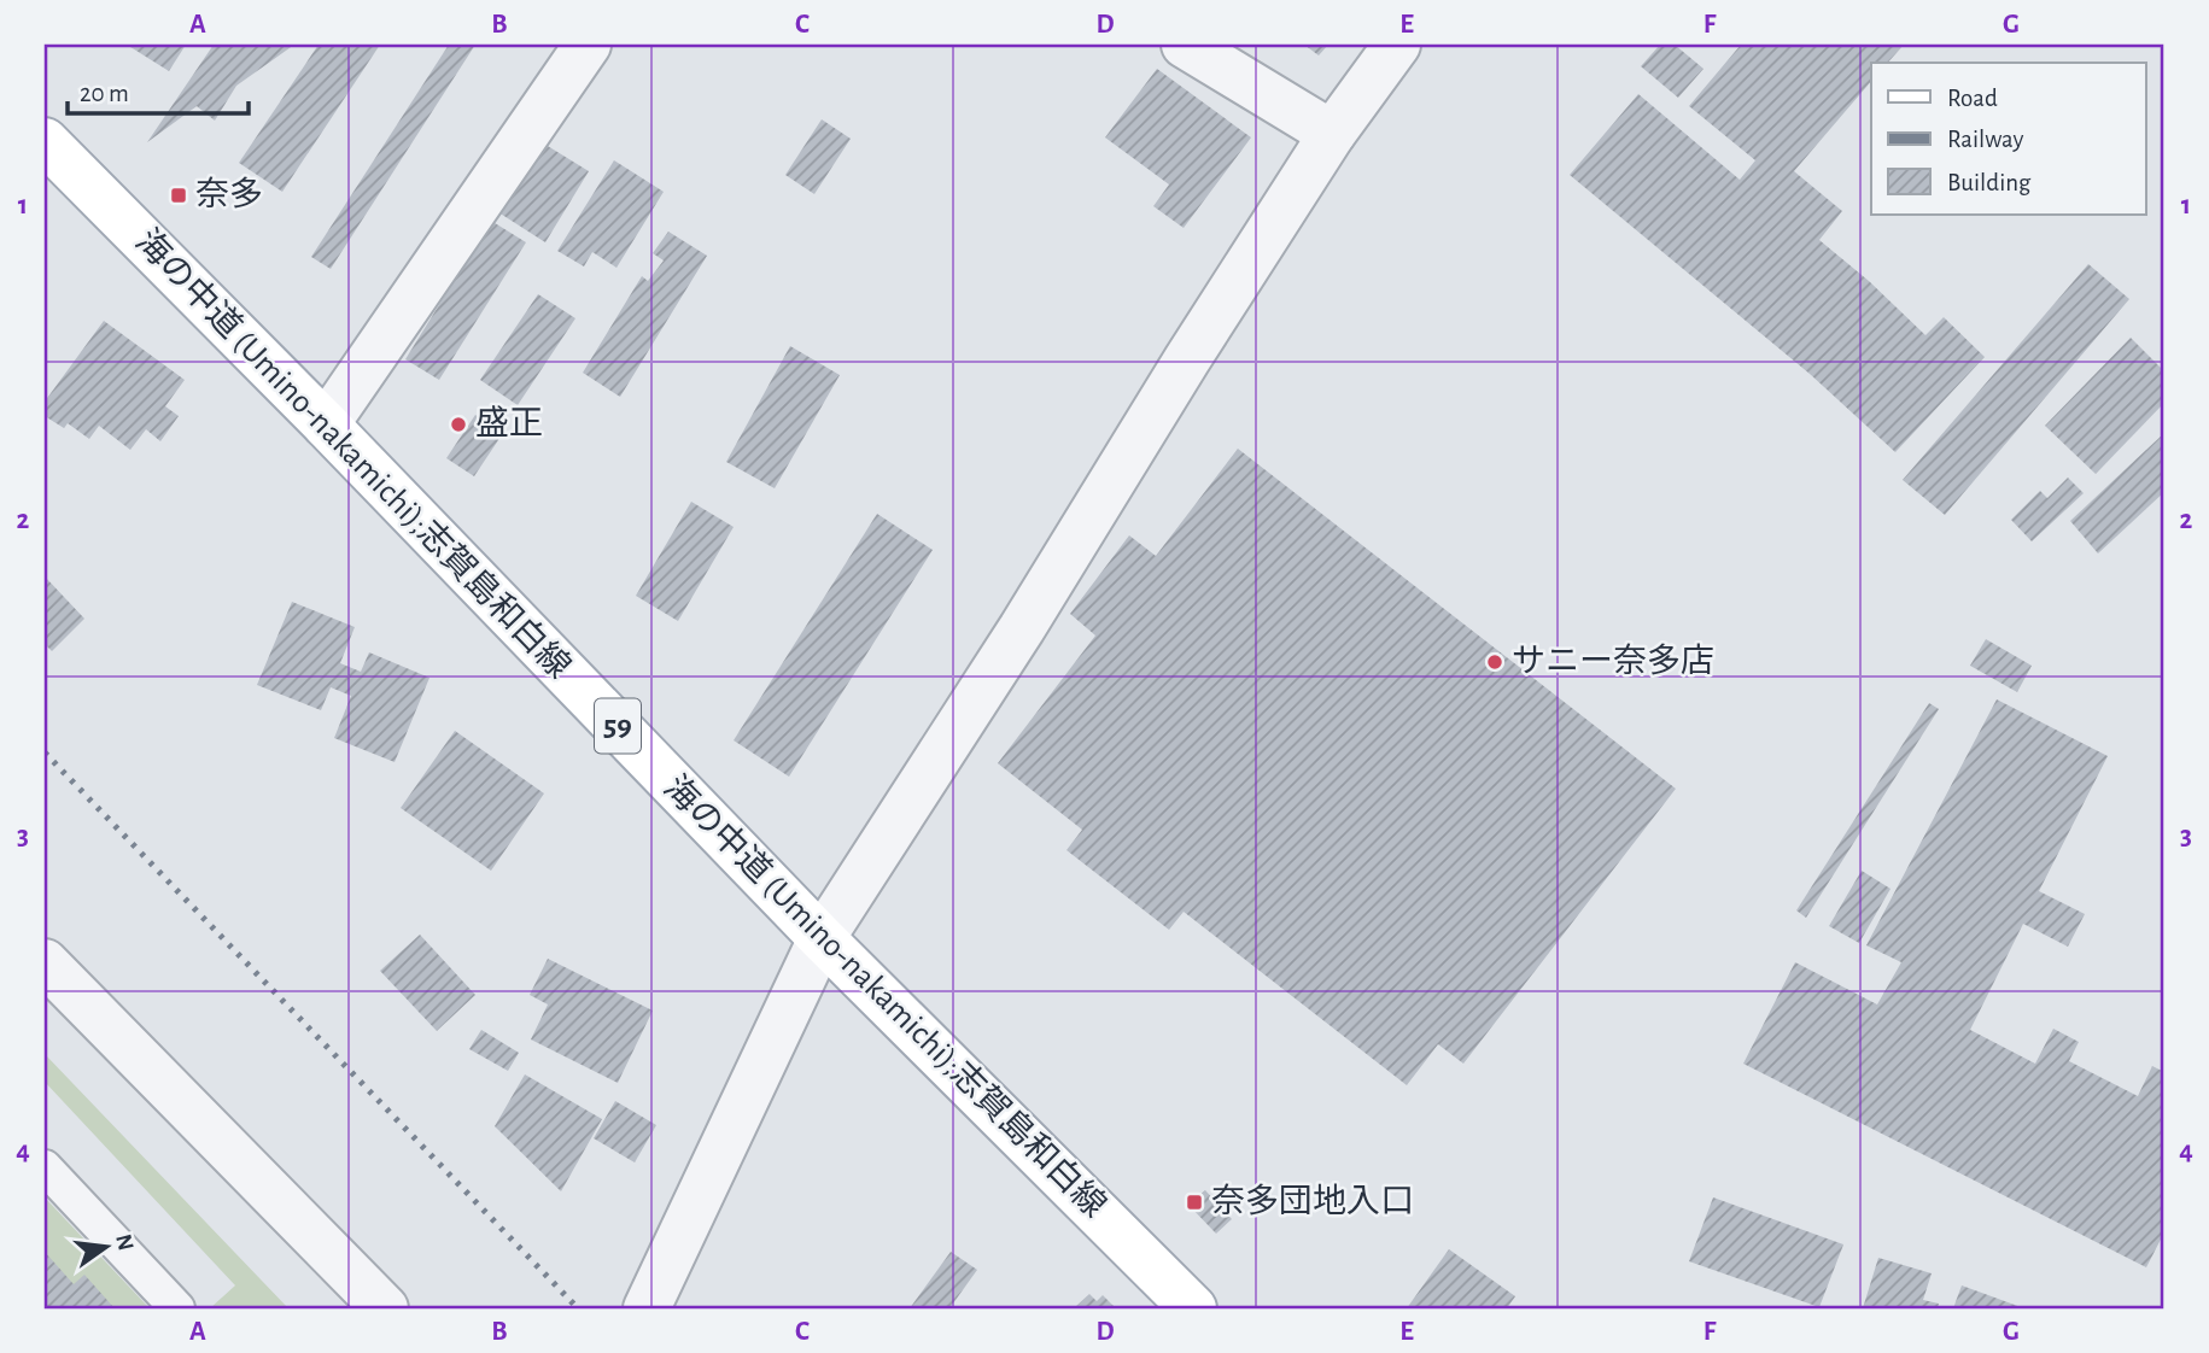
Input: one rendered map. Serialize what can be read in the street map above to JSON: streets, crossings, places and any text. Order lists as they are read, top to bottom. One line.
{"streets":{"main road":["海の中道 (Umino-nakamichi);志賀島和白線","59"]},"places":{"transit":["奈多","奈多団地入口"],"other":["盛正","サニー奈多店"]},"legend":["Road","Railway","Building"],"scale_bar":"20 m","north":"right","grid":{"columns":["A","B","C","D","E","F","G"],"rows":["1","2","3","4"]}}
